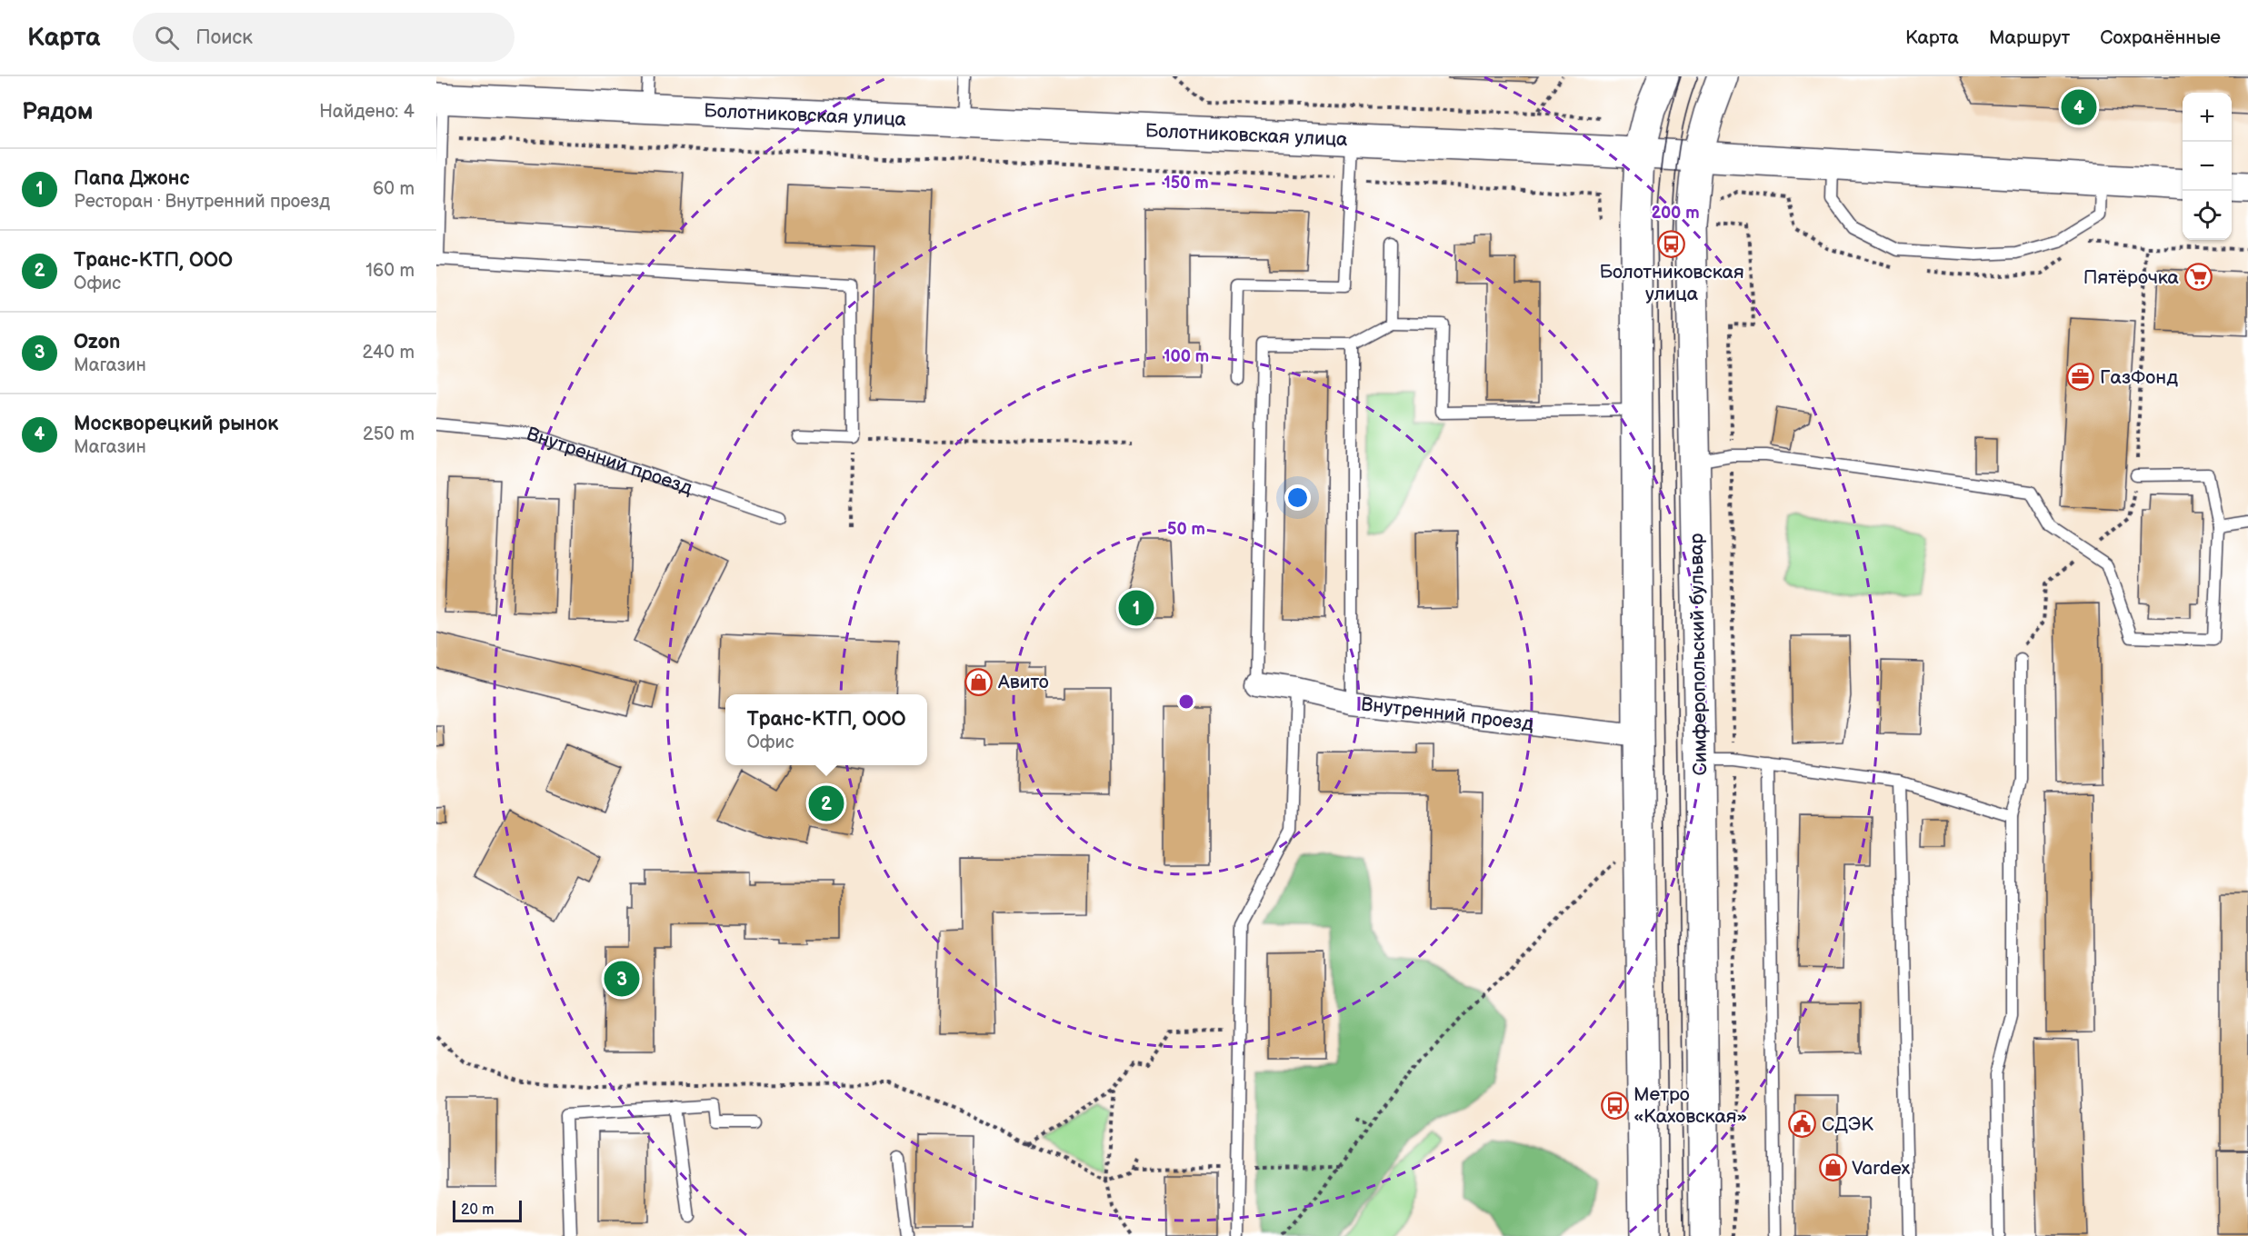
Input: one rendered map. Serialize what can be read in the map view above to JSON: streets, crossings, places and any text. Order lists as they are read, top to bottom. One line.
{"streets":{"main road":["Болотниковская улица","Симферопольский бульвар"],"street":["Внутренний проезд"]},"crossings":[["Болотниковская улица","Симферопольский бульвар"]],"places":{"bus stop":["Болотниковская улица","Метро «Каховская»"],"supermarket":["Пятёрочка"],"office":["ГазФонд"],"shop":["Авито","Vardex"],"public building":["СДЭК"]},"scale_bar":"20 m","page":{"header":"Карта","search":"Поиск","nav":["Карта","Маршрут","Сохранённые"],"heading":["Рядом","Найдено: 4"],"pins":["4","1","2","3"],"map_buttons":["+","−"],"list":[{"mark":"1","name":"Папа Джонс","note":"Ресторан · Внутренний проезд","value":"60 m"},{"mark":"2","name":"Транс-КТП, ООО","note":"Офис","value":"160 m"},{"mark":"3","name":"Ozon","note":"Магазин","value":"240 m"},{"mark":"4","name":"Москворецкий рынок","note":"Магазин","value":"250 m"}],"popup":["Транс-КТП, ООО","Офис"],"scale":"20 m"},"rings":["150 m","200 m","100 m","50 m"]}
